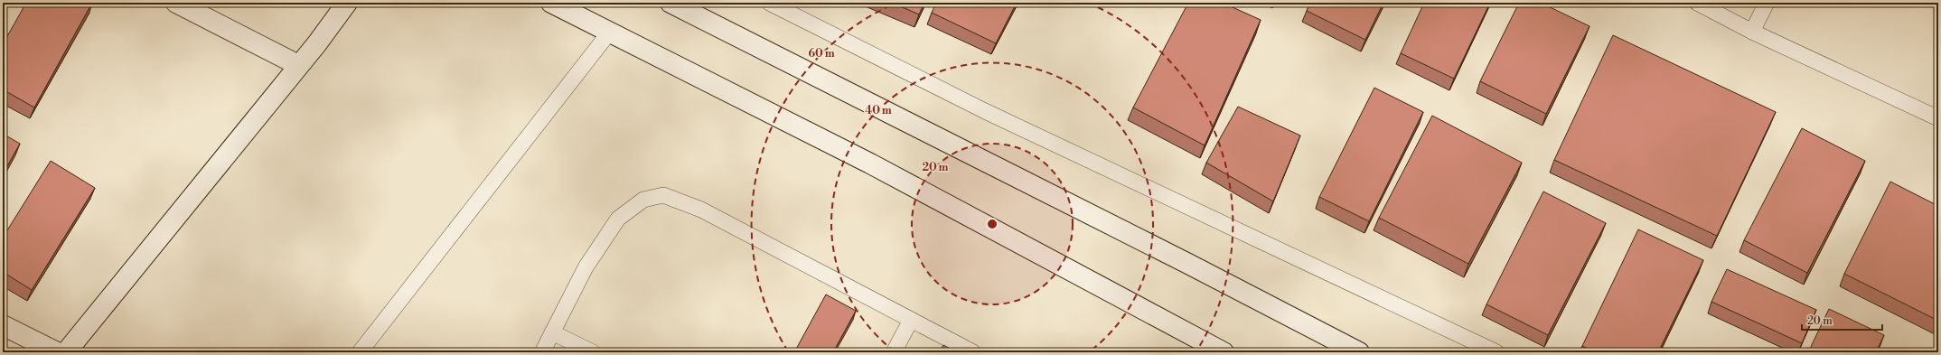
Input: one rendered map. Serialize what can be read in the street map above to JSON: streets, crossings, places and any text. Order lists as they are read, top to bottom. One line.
{"scale_bar":"20 m","rings":["60 m","40 m","20 m"]}
